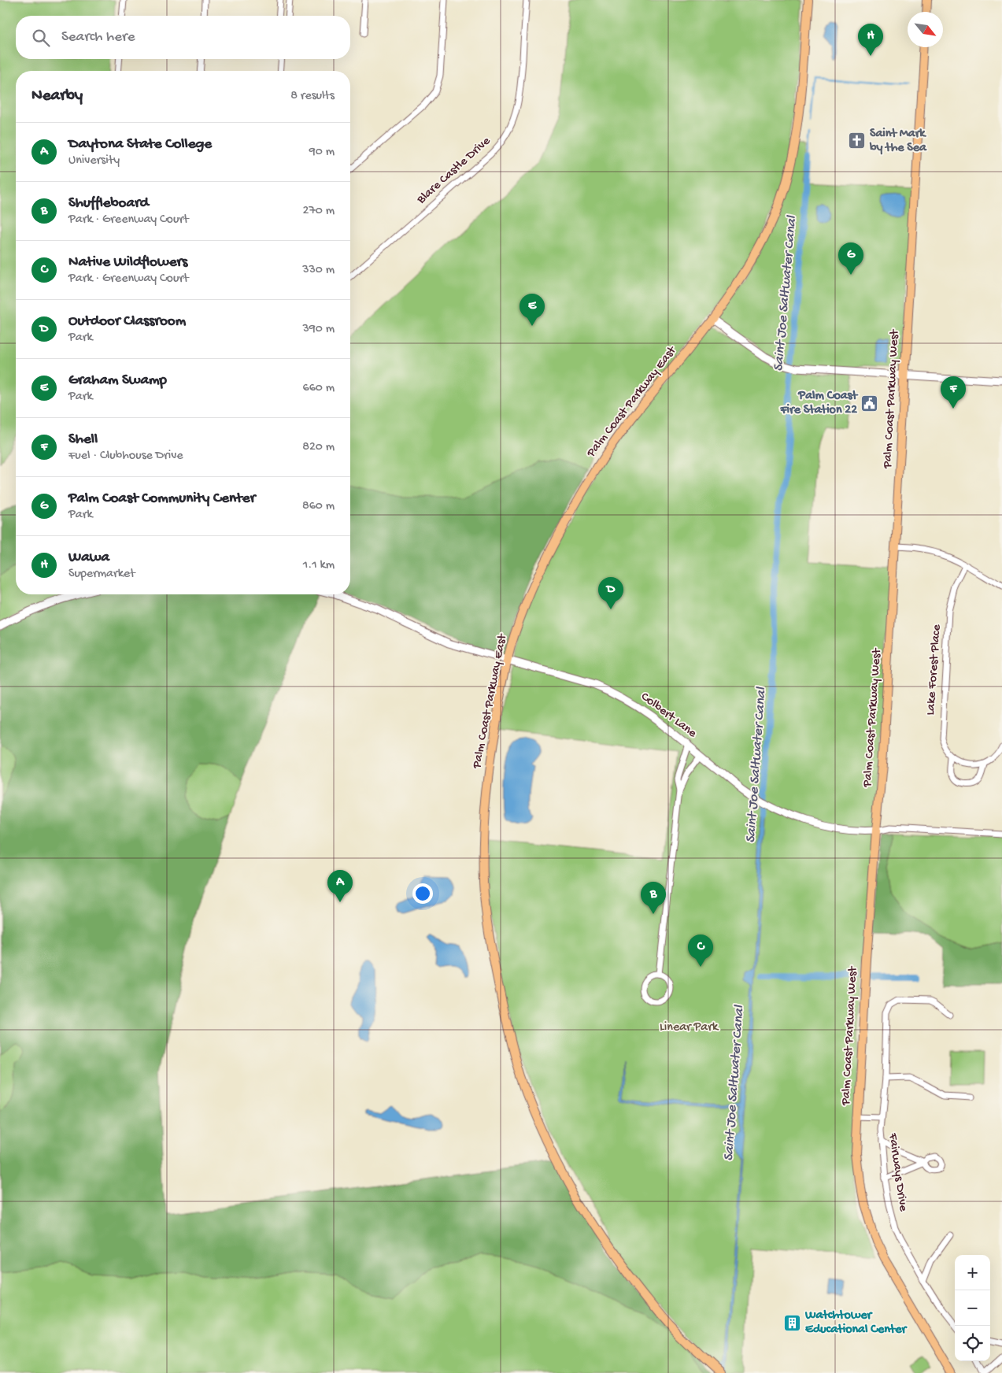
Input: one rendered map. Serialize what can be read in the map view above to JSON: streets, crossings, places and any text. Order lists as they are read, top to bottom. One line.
{"streets":{"main road":["Palm Coast Parkway West","Palm Coast Parkway East"],"street":["Blare Castle Drive","Lake Forest Place","Colbert Lane","Fairways Drive"]},"crossings":[["Palm Coast Parkway West","Colbert Lane"],["Palm Coast Parkway West","Fairways Drive"],["Palm Coast Parkway East","Colbert Lane"]],"water":["Saint Joe Saltwater Canal"],"parks":["Linear Park"],"places":{"church":["Saint Mark by the Sea"],"public building":["Palm Coast Fire Station 22"],"building":["Watchtower Educational Center"]},"north":"bottom right","page":{"search":"Search here","pins":["H","G","E","F","D","A","B","C"],"heading":["Nearby","8 results"],"list":[{"mark":"A","name":"Daytona State College","note":"University","value":"90 m"},{"mark":"B","name":"Shuffleboard","note":"Park · Greenway Court","value":"270 m"},{"mark":"C","name":"Native Wildflowers","note":"Park · Greenway Court","value":"330 m"},{"mark":"D","name":"Outdoor Classroom","note":"Park","value":"390 m"},{"mark":"E","name":"Graham Swamp","note":"Park","value":"660 m"},{"mark":"F","name":"Shell","note":"Fuel · Clubhouse Drive","value":"820 m"},{"mark":"G","name":"Palm Coast Community Center","note":"Park","value":"860 m"},{"mark":"H","name":"Wawa","note":"Supermarket","value":"1.1 km"}],"map_buttons":["+","−"]}}
